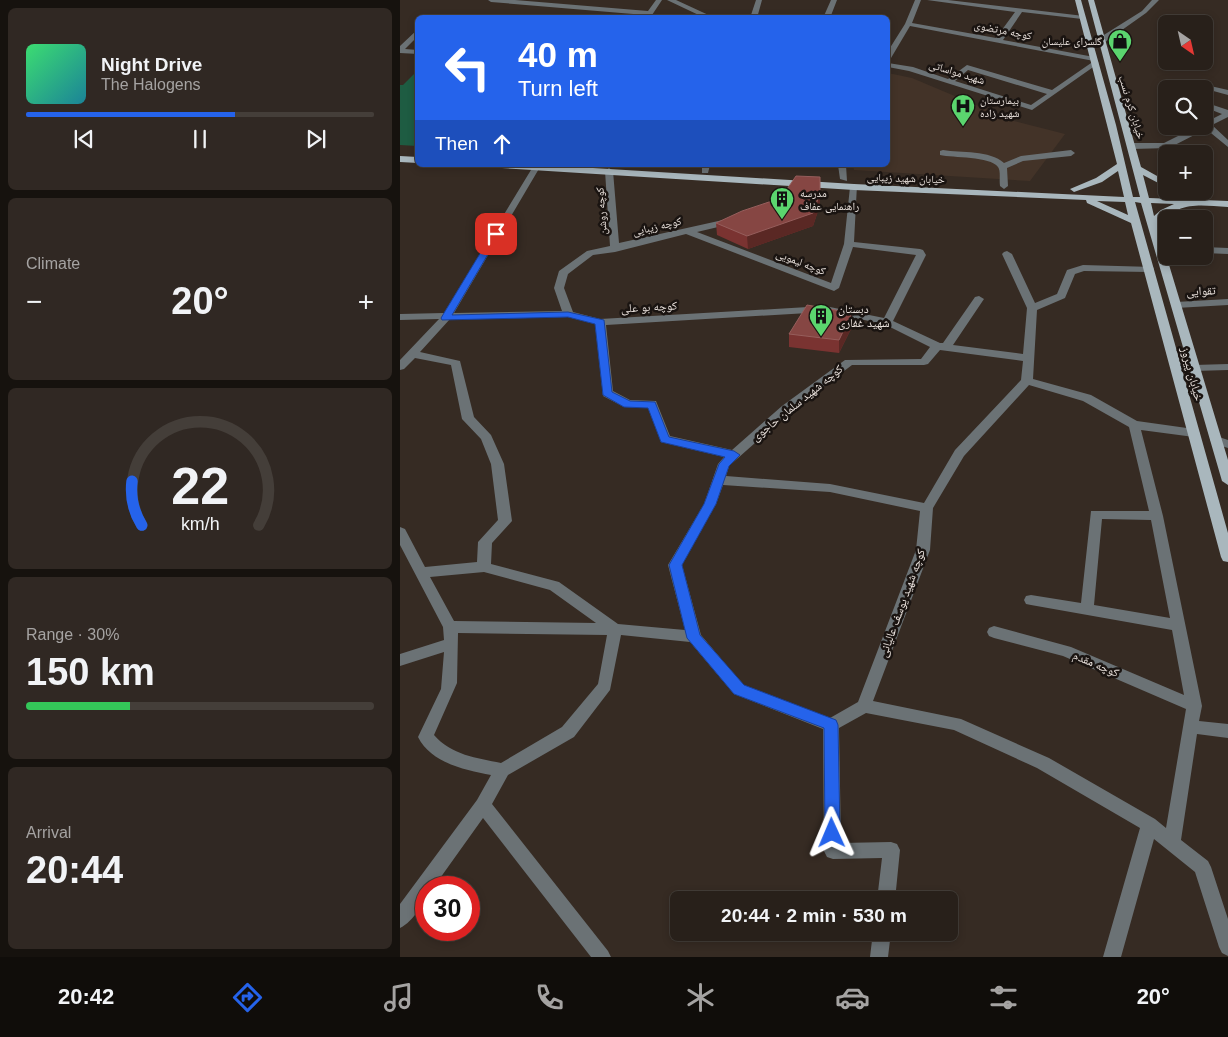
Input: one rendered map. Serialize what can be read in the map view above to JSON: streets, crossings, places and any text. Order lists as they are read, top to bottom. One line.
{"streets":{"main road":["خیابان کرم نسب","خیابان شهید زیبایی","خیابان پیروز"],"street":["کوچه مرتضوی","شهید مواساتی","کوچه روشن","کوچه زیبایی","کوچه لیمویی","تقوایی","کوچه بو علی","کوچه شهید سلمان حاجوی","کوچه شهید یوسف عالیانی","کوچه مقدم"]},"crossings":[["کوچه مرتضوی","شهید مواساتی"],["کوچه مرتضوی","خیابان کرم نسب"],["شهید مواساتی","خیابان کرم نسب"],["خیابان کرم نسب","خیابان شهید زیبایی"],["خیابان کرم نسب","خیابان پیروز"],["خیابان شهید زیبایی","کوچه روشن"],["خیابان شهید زیبایی","کوچه لیمویی"],["خیابان شهید زیبایی","خیابان پیروز"],["کوچه روشن","کوچه زیبایی"],["کوچه زیبایی","کوچه لیمویی"],["کوچه زیبایی","کوچه بو علی"],["تقوایی","خیابان پیروز"],["کوچه بو علی","کوچه شهید سلمان حاجوی"]],"places":{"shop":["گلسرای علیسان"],"hospital":["بیمارستان شهید زاده"],"building":["مدرسه راهنمایی عفاف","دبستان شهید غفاری"]},"north":"bottom right","page":{"map_buttons":["+","−"],"turn":["40 m","Turn left"],"song":["Night Drive","The Halogens"],"then":"Then","tile":["Climate",["Range · 30%","150 km"],["Arrival","20:44"]],"heat":["−","20°","+"],"limit":"30","trip":"20:44 · 2 min · 530 m","tabs":["20:42","20°"],"gauge":["22","km/h"]}}
